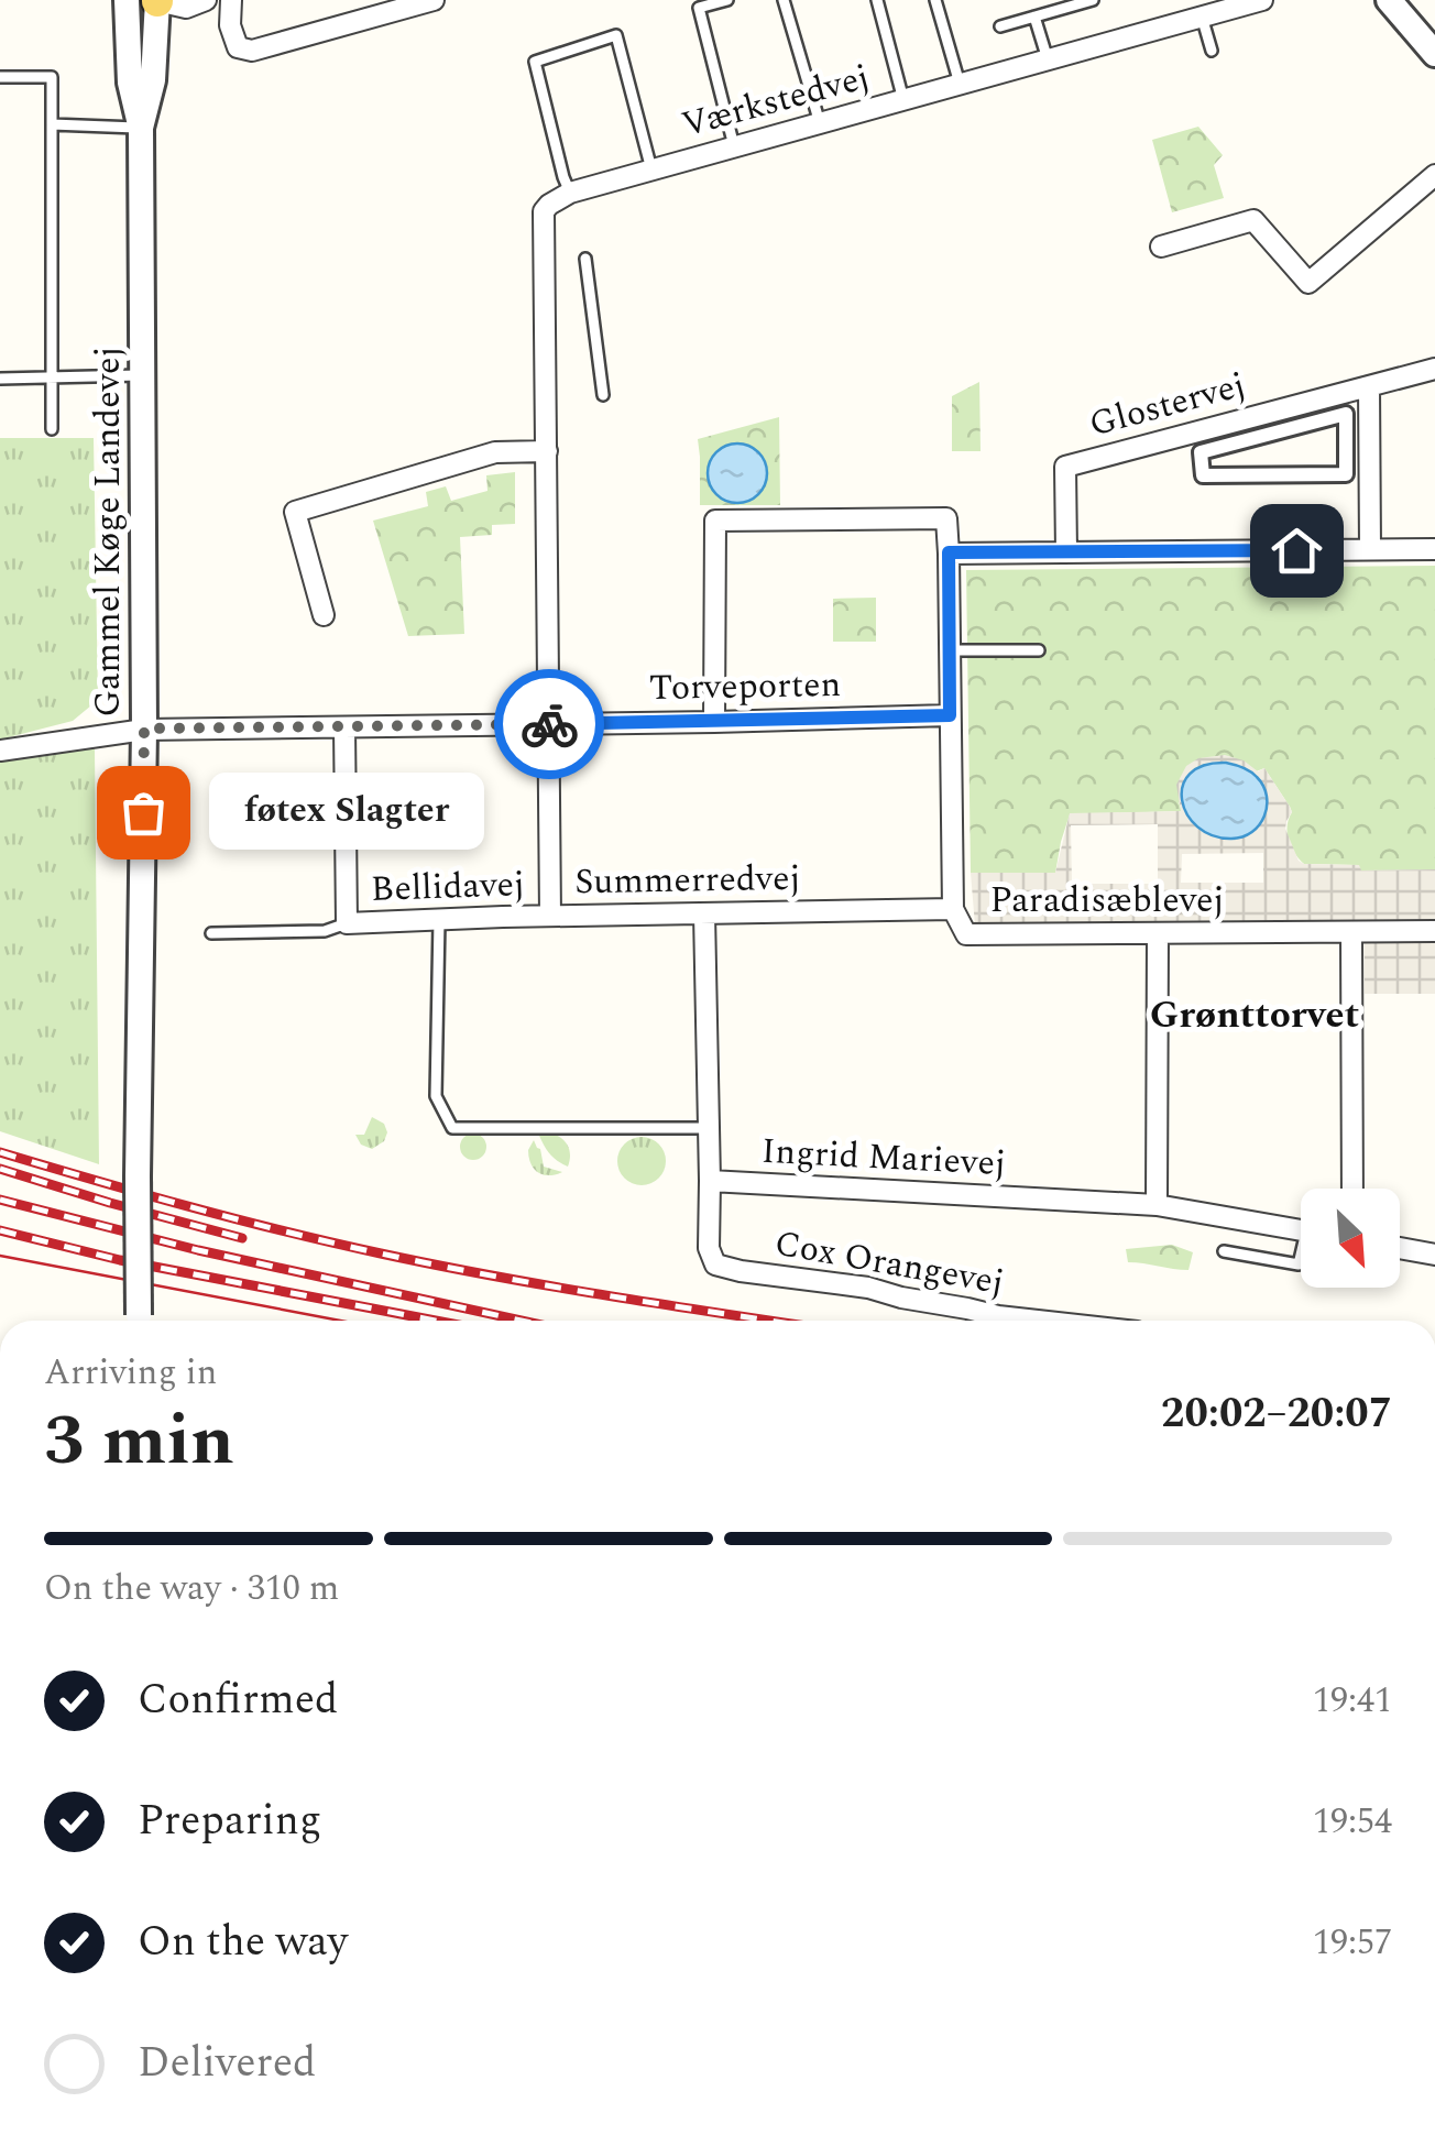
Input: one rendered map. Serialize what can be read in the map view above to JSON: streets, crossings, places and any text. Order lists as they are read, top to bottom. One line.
{"streets":{"street":["Værkstedvej","Glostervej","Gammel Køge Landevej","Torveporten","Summerredvej","Bellidavej","Paradisæblevej","Ingrid Marievej","Cox Orangevej"]},"crossings":[["Gammel Køge Landevej","Torveporten"],["Torveporten","Summerredvej"],["Torveporten","Bellidavej"],["Torveporten","Paradisæblevej"],["Summerredvej","Bellidavej"],["Summerredvej","Paradisæblevej"],["Summerredvej","Ingrid Marievej"],["Ingrid Marievej","Cox Orangevej"]],"districts":["Grønttorvet"],"places":["føtex Slagter"],"north":"bottom right","page":{"bubble":"føtex Slagter","heading":["3 min","Arriving in","20:02–20:07"],"bar":"On the way · 310 m","list":[["Confirmed","19:41"],["Preparing","19:54"],["On the way","19:57"],"Delivered"]}}
